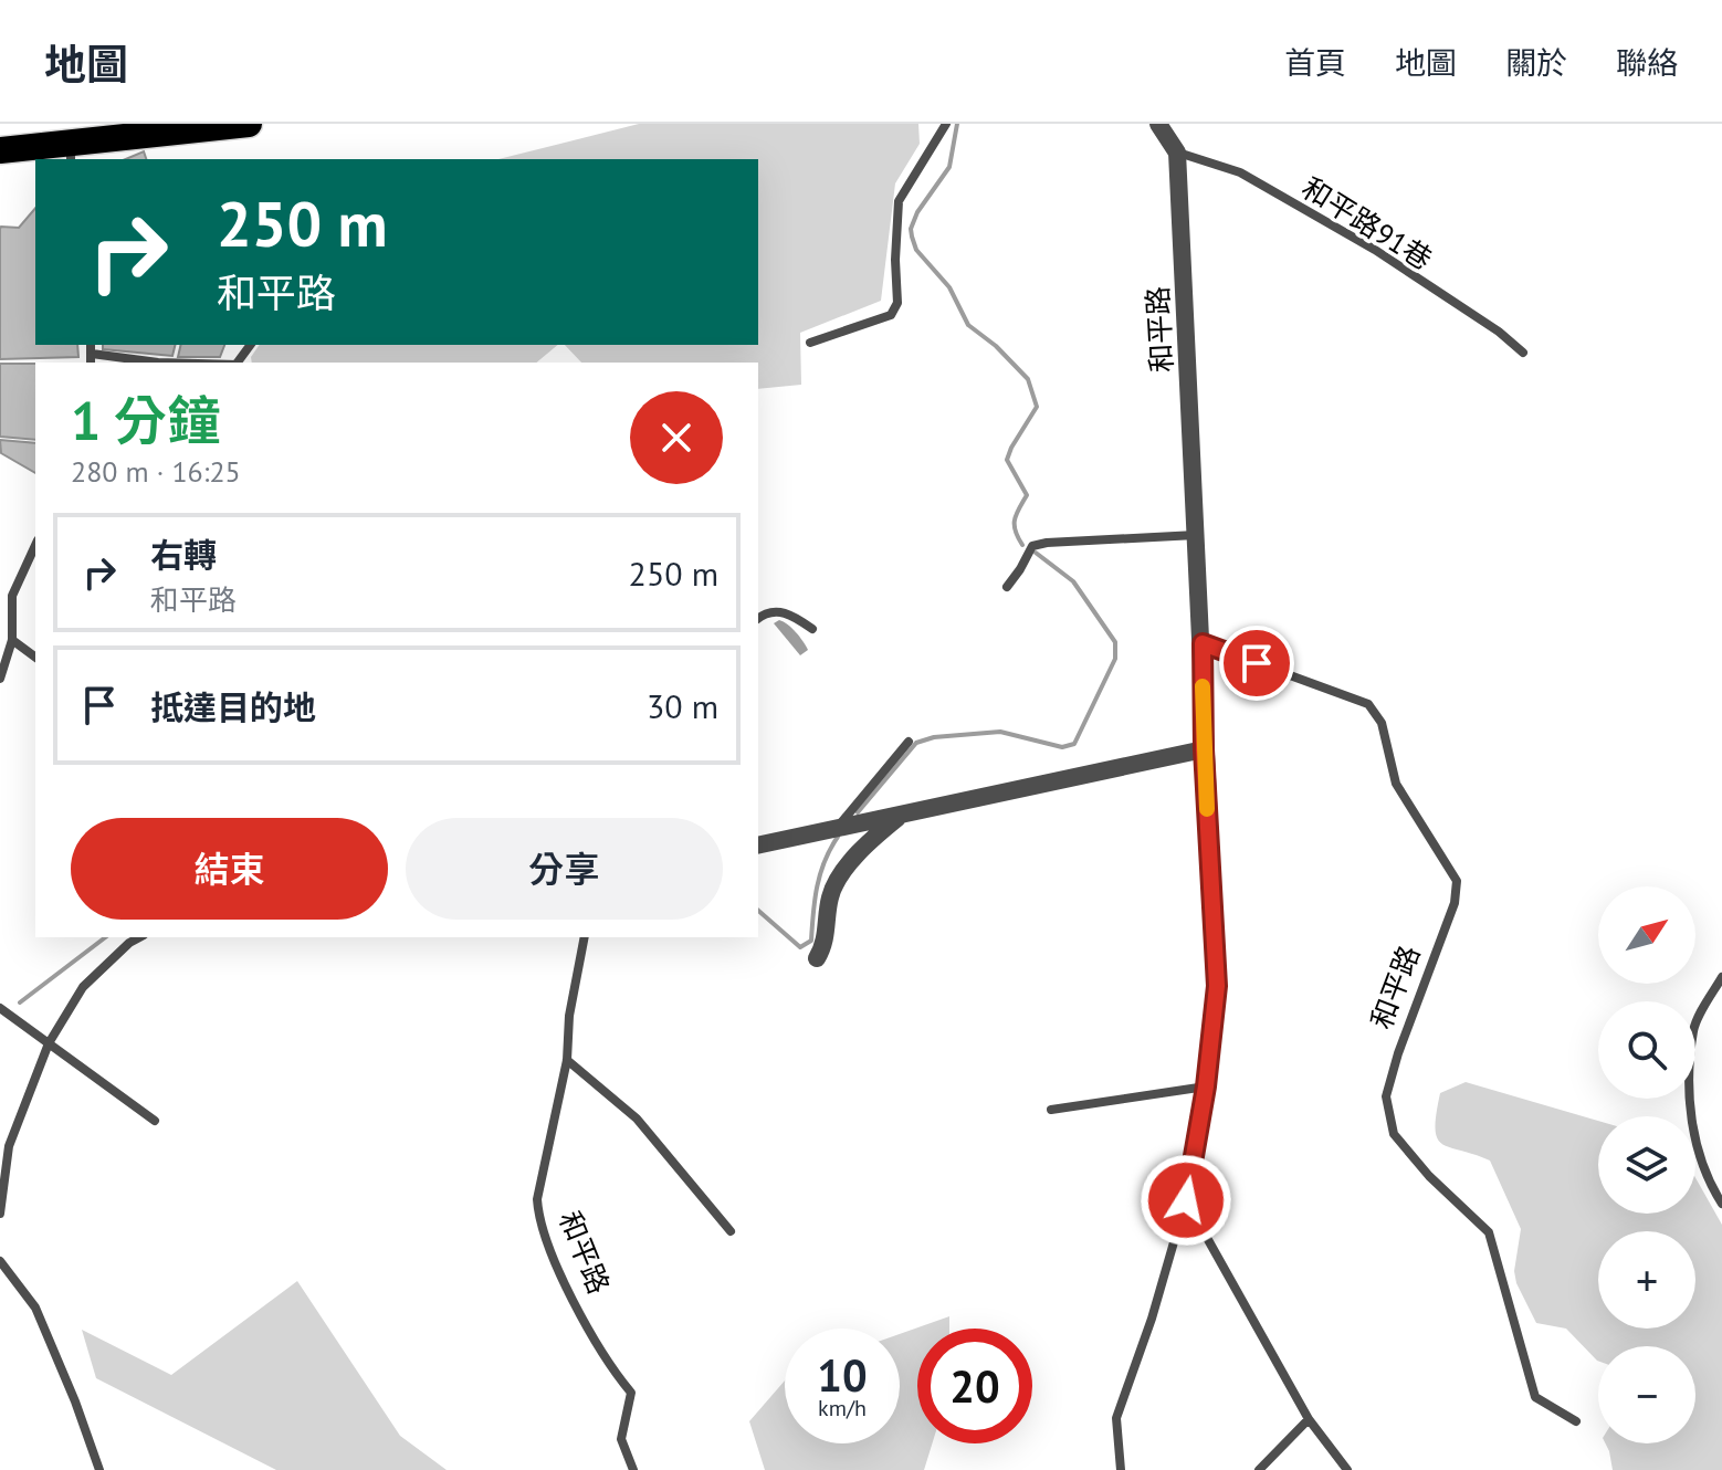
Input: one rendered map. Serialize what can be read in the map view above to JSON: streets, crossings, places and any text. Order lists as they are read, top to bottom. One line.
{"streets":{"street":["和平路"],"lane":["和平路91巷"]},"crossings":[["和平路91巷","和平路"]],"north":"top right","page":{"header":"地圖","nav":["首頁","地圖","關於","聯絡"],"turn":["250 m","和平路"],"heading":["1 分鐘","280 m · 16:25"],"list":[{"name":"右轉","note":"和平路","value":"250 m"},{"name":"抵達目的地","value":"30 m"}],"buttons":["結束","分享"],"map_buttons":["+","−"],"speed":"10 km/h","limit":"20"}}
